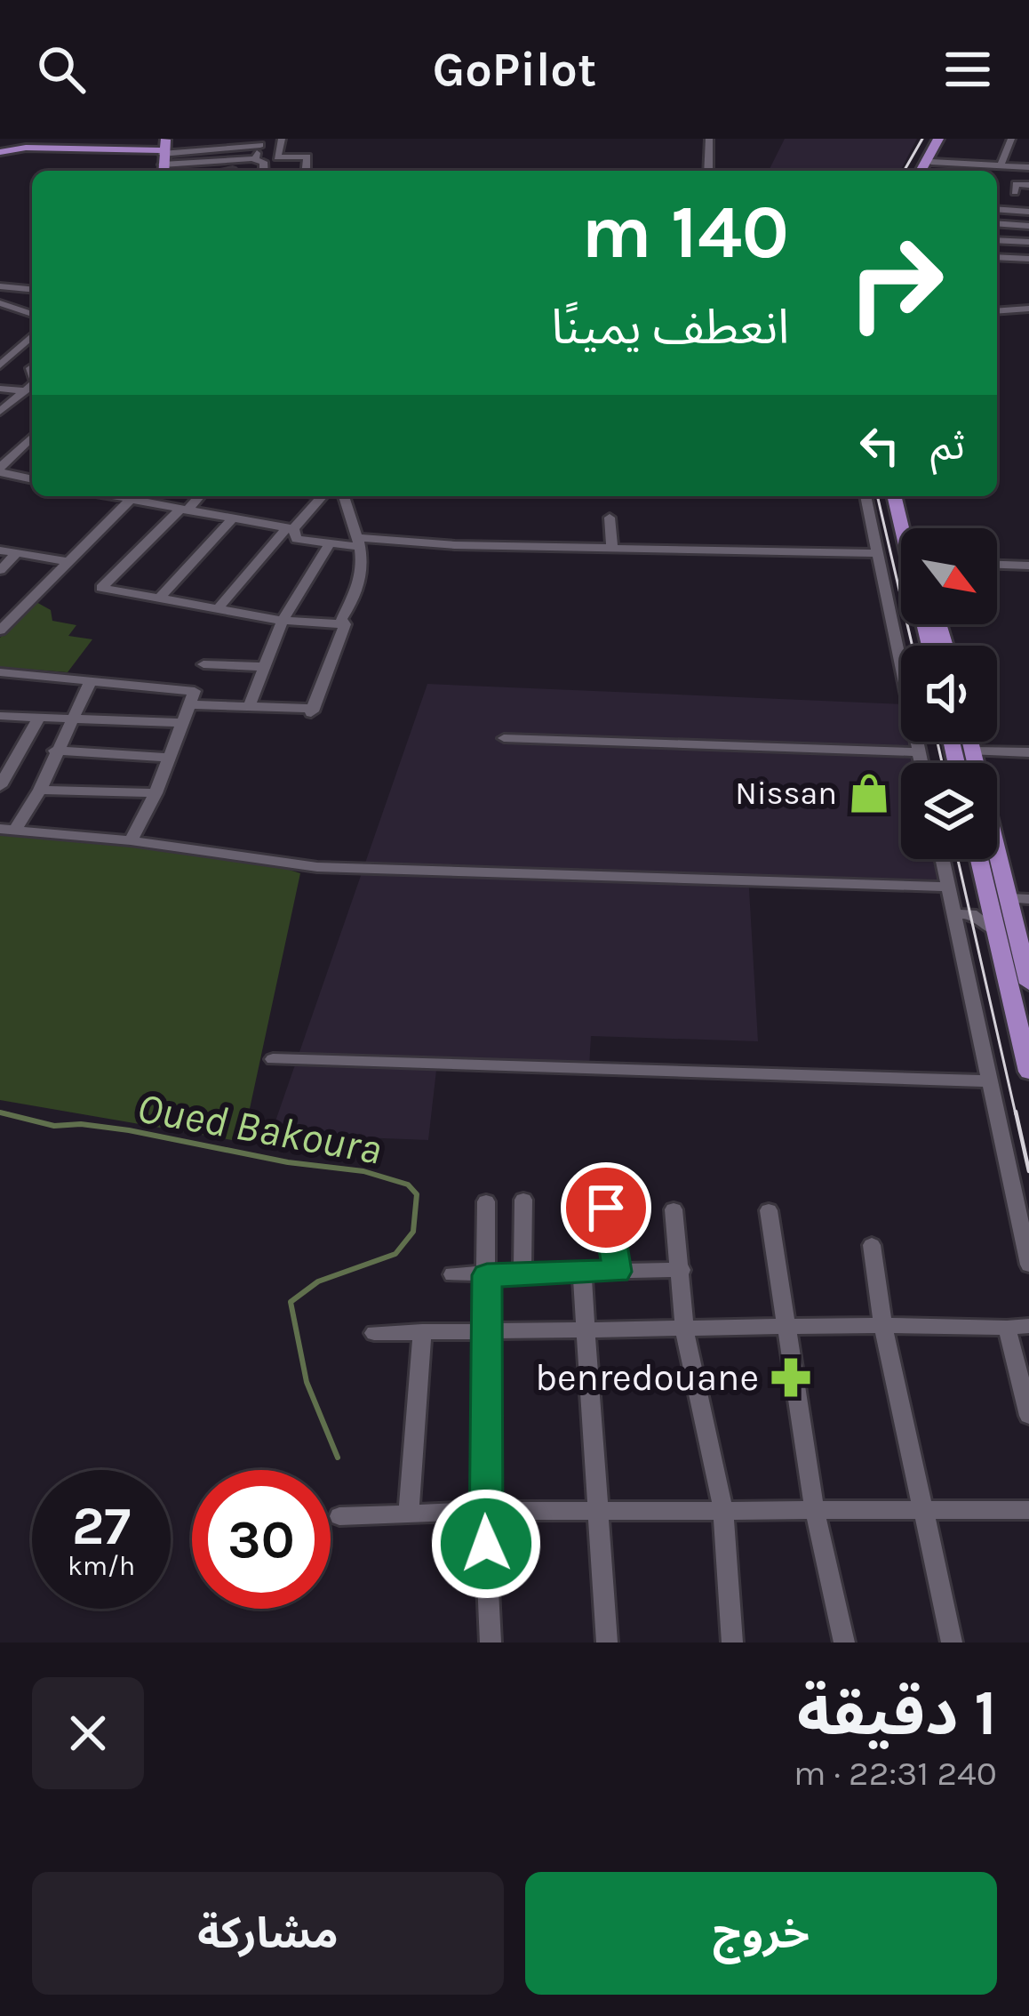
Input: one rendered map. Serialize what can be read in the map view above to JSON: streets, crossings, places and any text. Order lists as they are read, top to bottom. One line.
{"water":["Oued Bakoura"],"places":{"shop":["Nissan"],"pharmacy":["benredouane"]},"north":"bottom right","page":{"header":"GoPilot","turn":["140 m","انعطف يمينًا"],"then":"ثم","speed":"27 km/h","limit":"30","heading":["1 دقيقة","240 m · 22:31"],"buttons":["خروج","مشاركة"]}}
